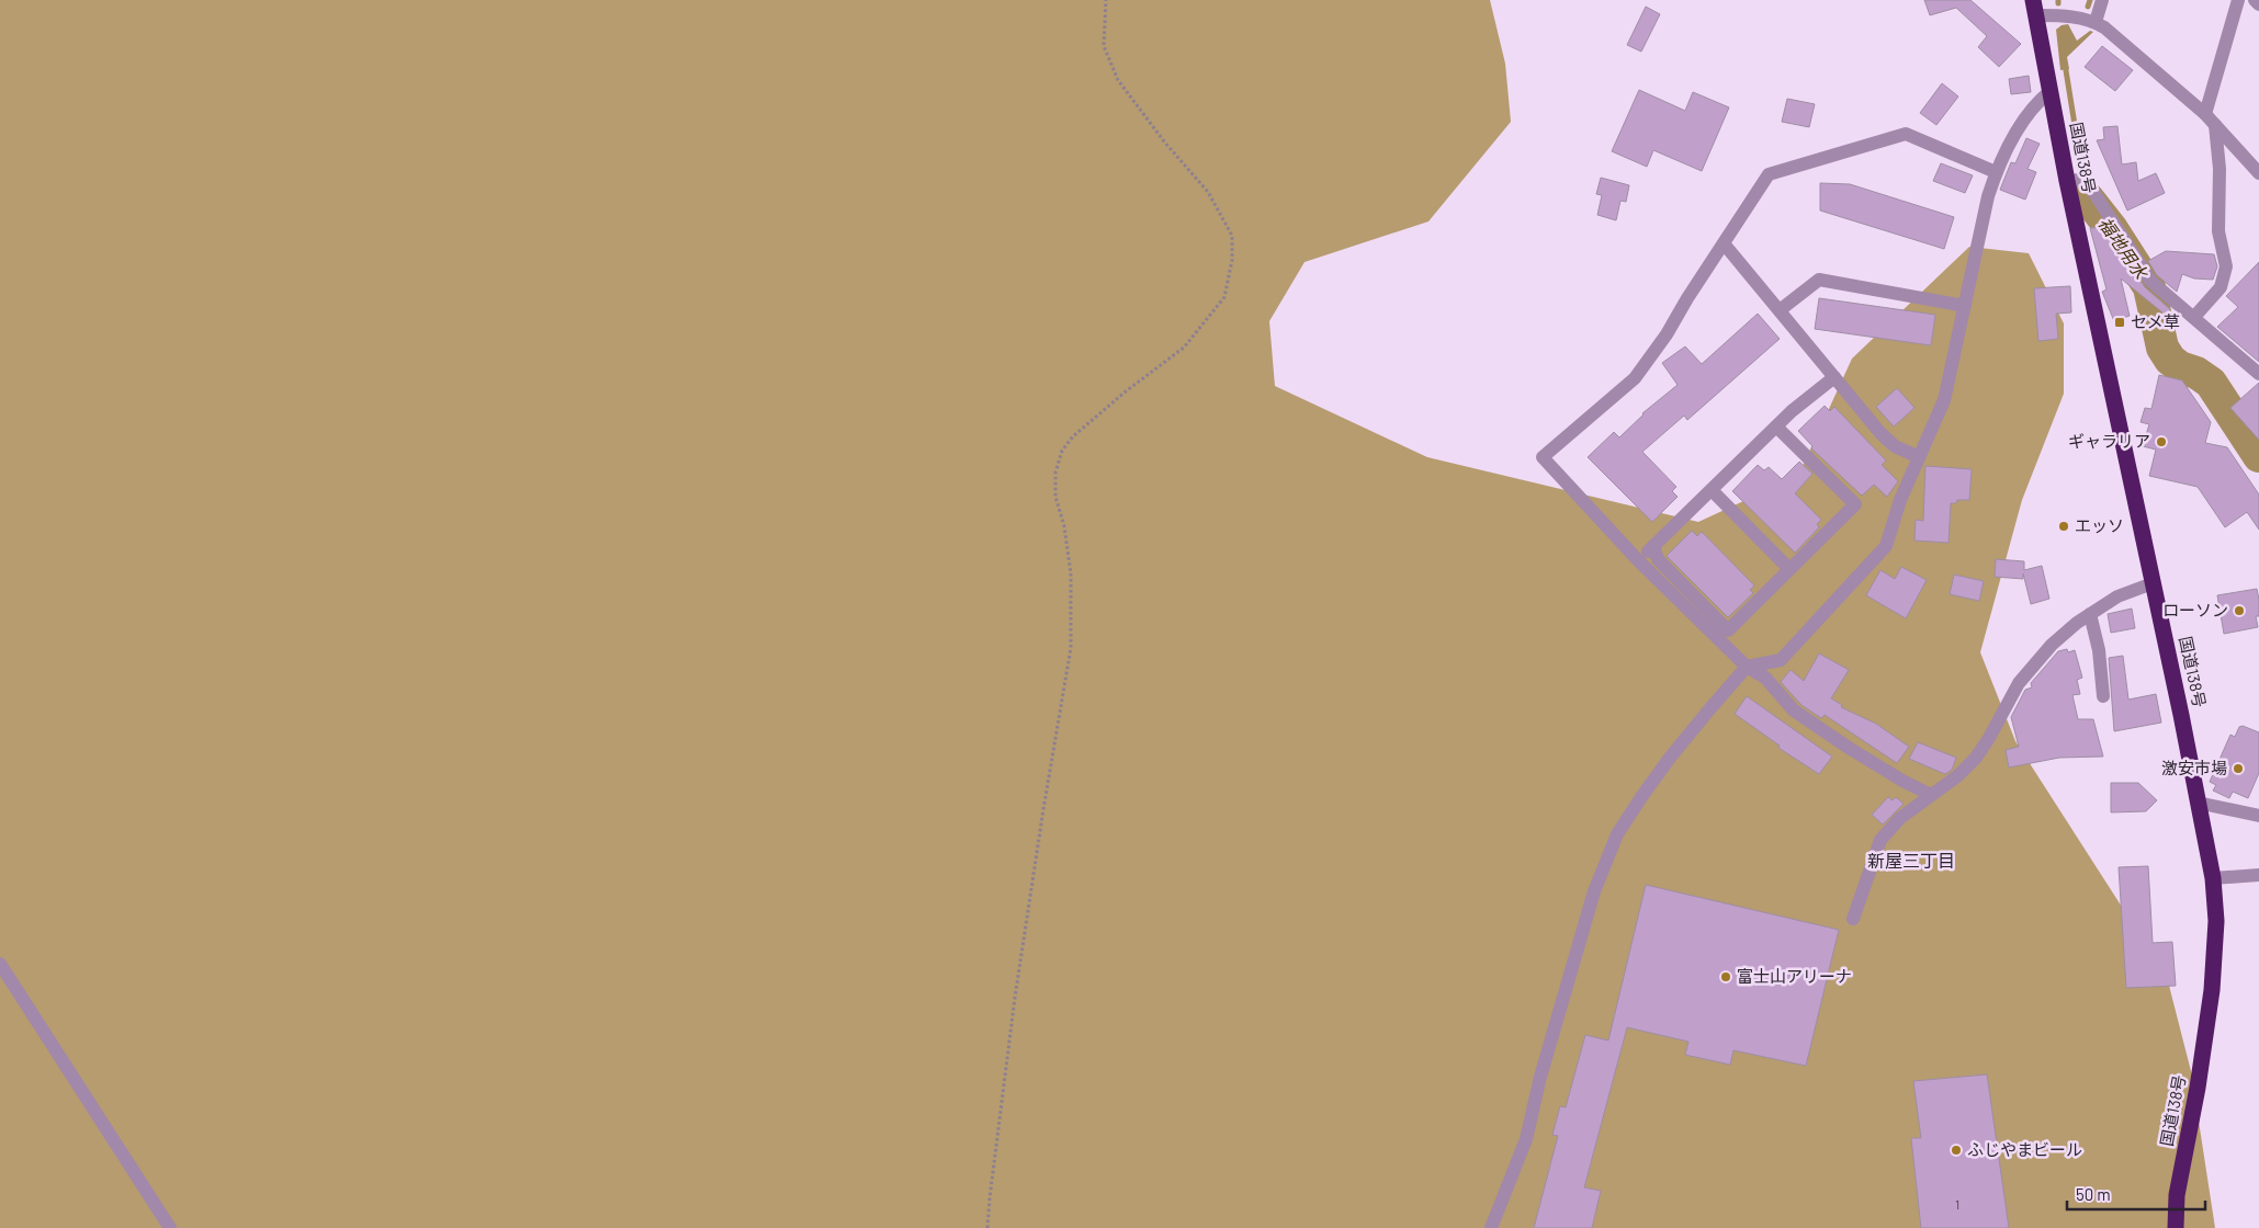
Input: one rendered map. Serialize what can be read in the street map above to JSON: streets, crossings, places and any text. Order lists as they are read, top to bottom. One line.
{"streets":{"highway":["国道138号"]},"districts":["新屋三丁目"],"water":["福地用水"],"places":{"transit":["セメ草"],"other":["ギャラリア","エッソ","ローソン","激安市場","富士山アリーナ","ふじやまビール"]},"house_numbers":["1"],"scale_bar":"50 m"}
